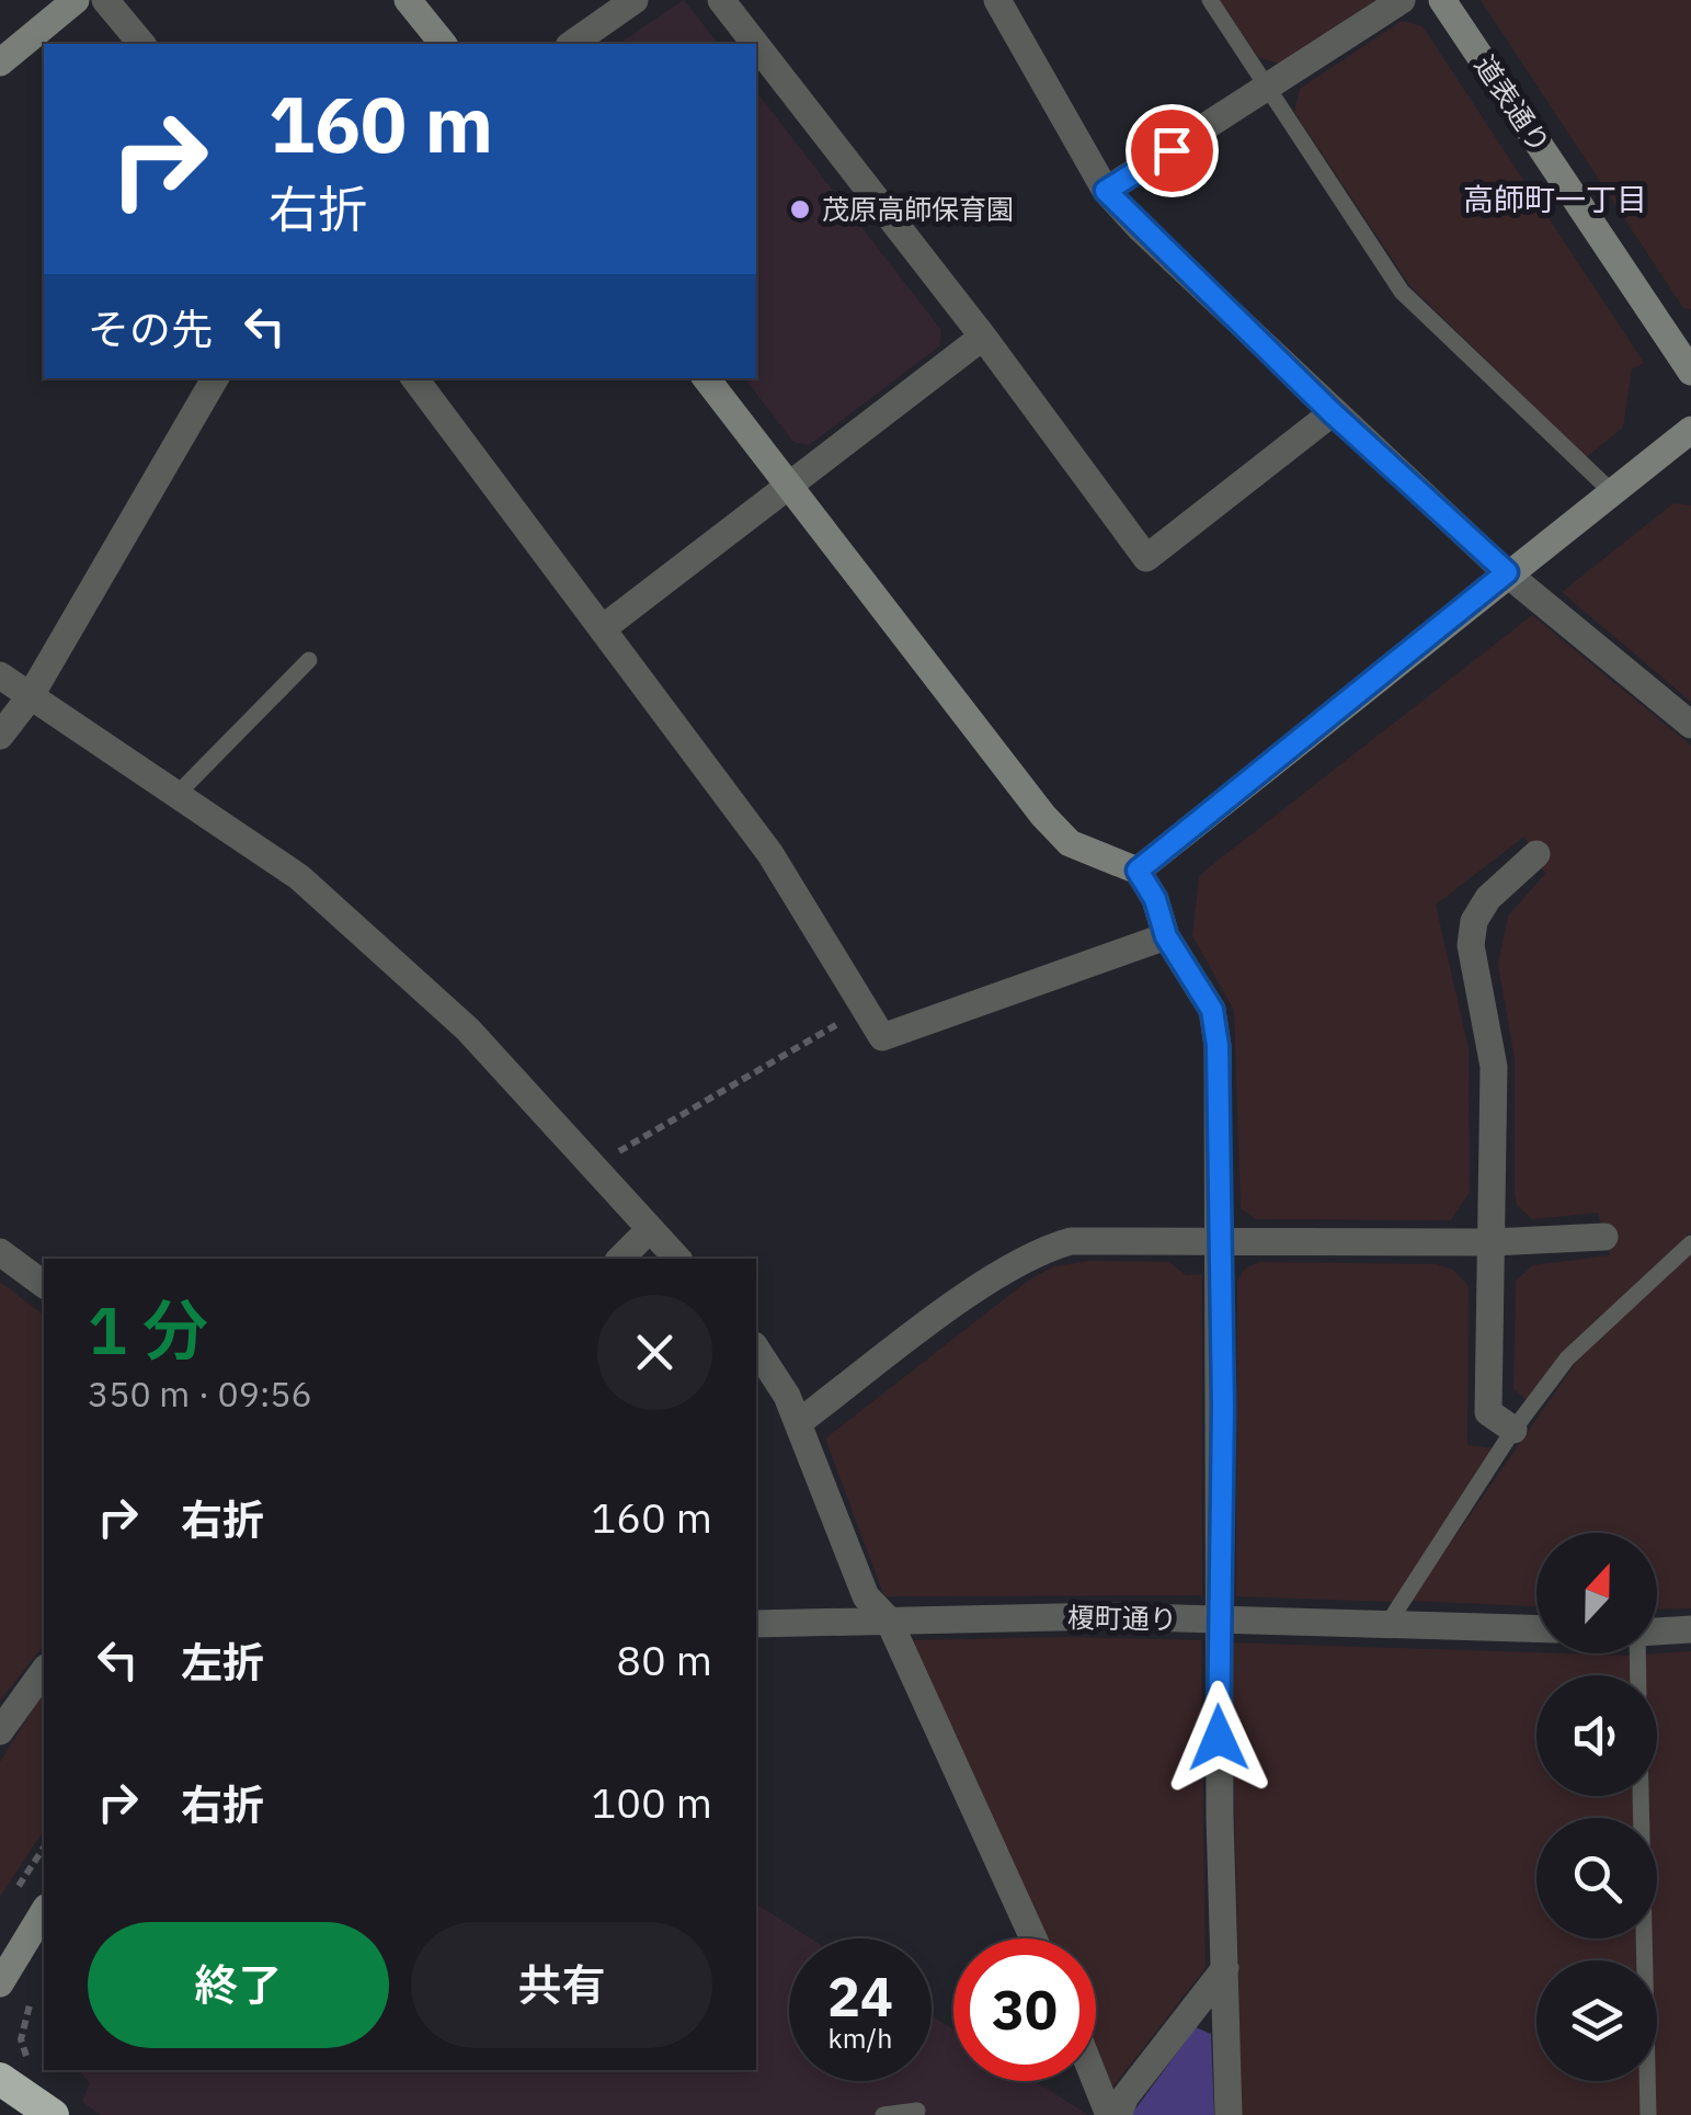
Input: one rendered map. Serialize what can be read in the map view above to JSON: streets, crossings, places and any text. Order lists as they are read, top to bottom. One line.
{"streets":{"street":["道表通り","榎町通り"]},"districts":["高師町一丁目"],"places":["茂原高師保育園"],"north":"top","page":{"turn":["160 m","右折"],"then":"その先","heading":["1 分","350 m · 09:56"],"list":[{"name":"右折","value":"160 m"},{"name":"左折","value":"80 m"},{"name":"右折","value":"100 m"}],"buttons":["終了","共有"],"speed":"24 km/h","limit":"30"}}
